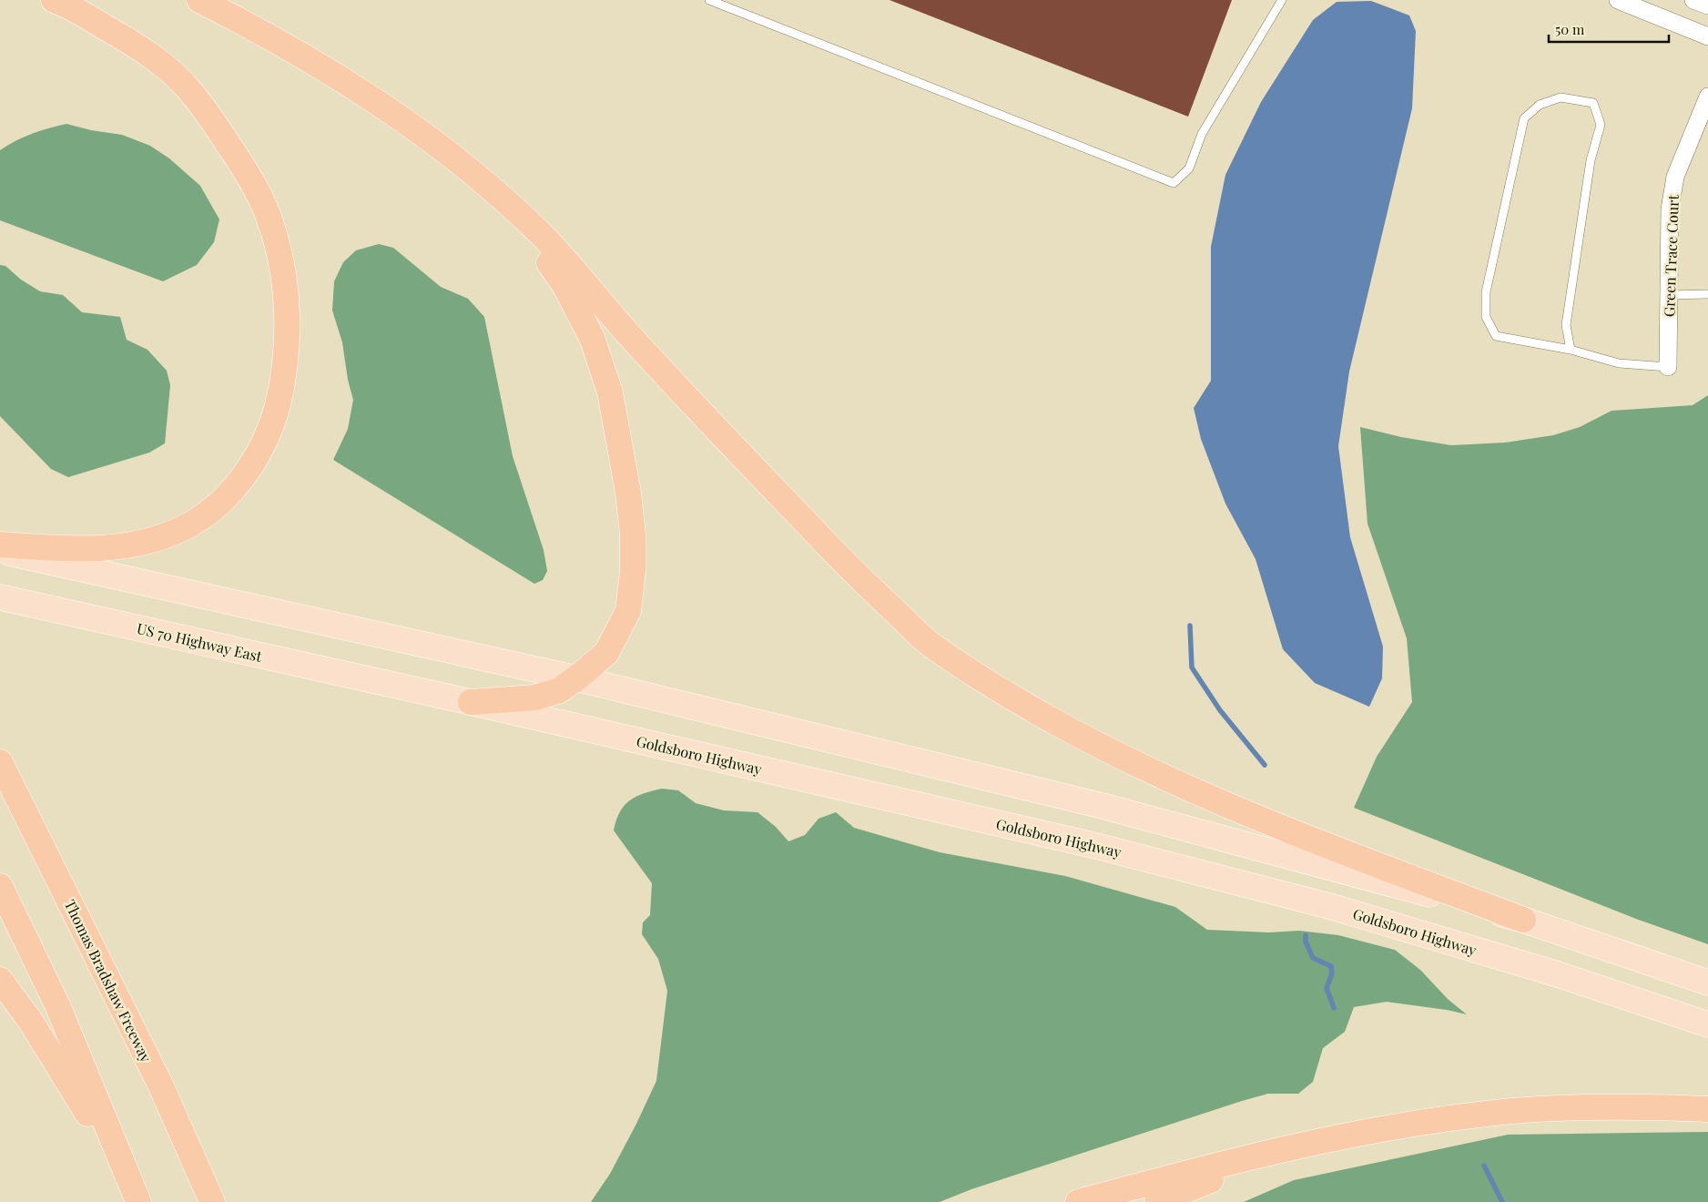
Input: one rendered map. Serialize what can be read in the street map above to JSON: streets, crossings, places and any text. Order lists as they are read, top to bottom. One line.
{"streets":{"highway":["Thomas Bradshaw Freeway"],"main road":["Goldsboro Highway"],"street":["Green Trace Court"]},"scale_bar":"50 m"}
